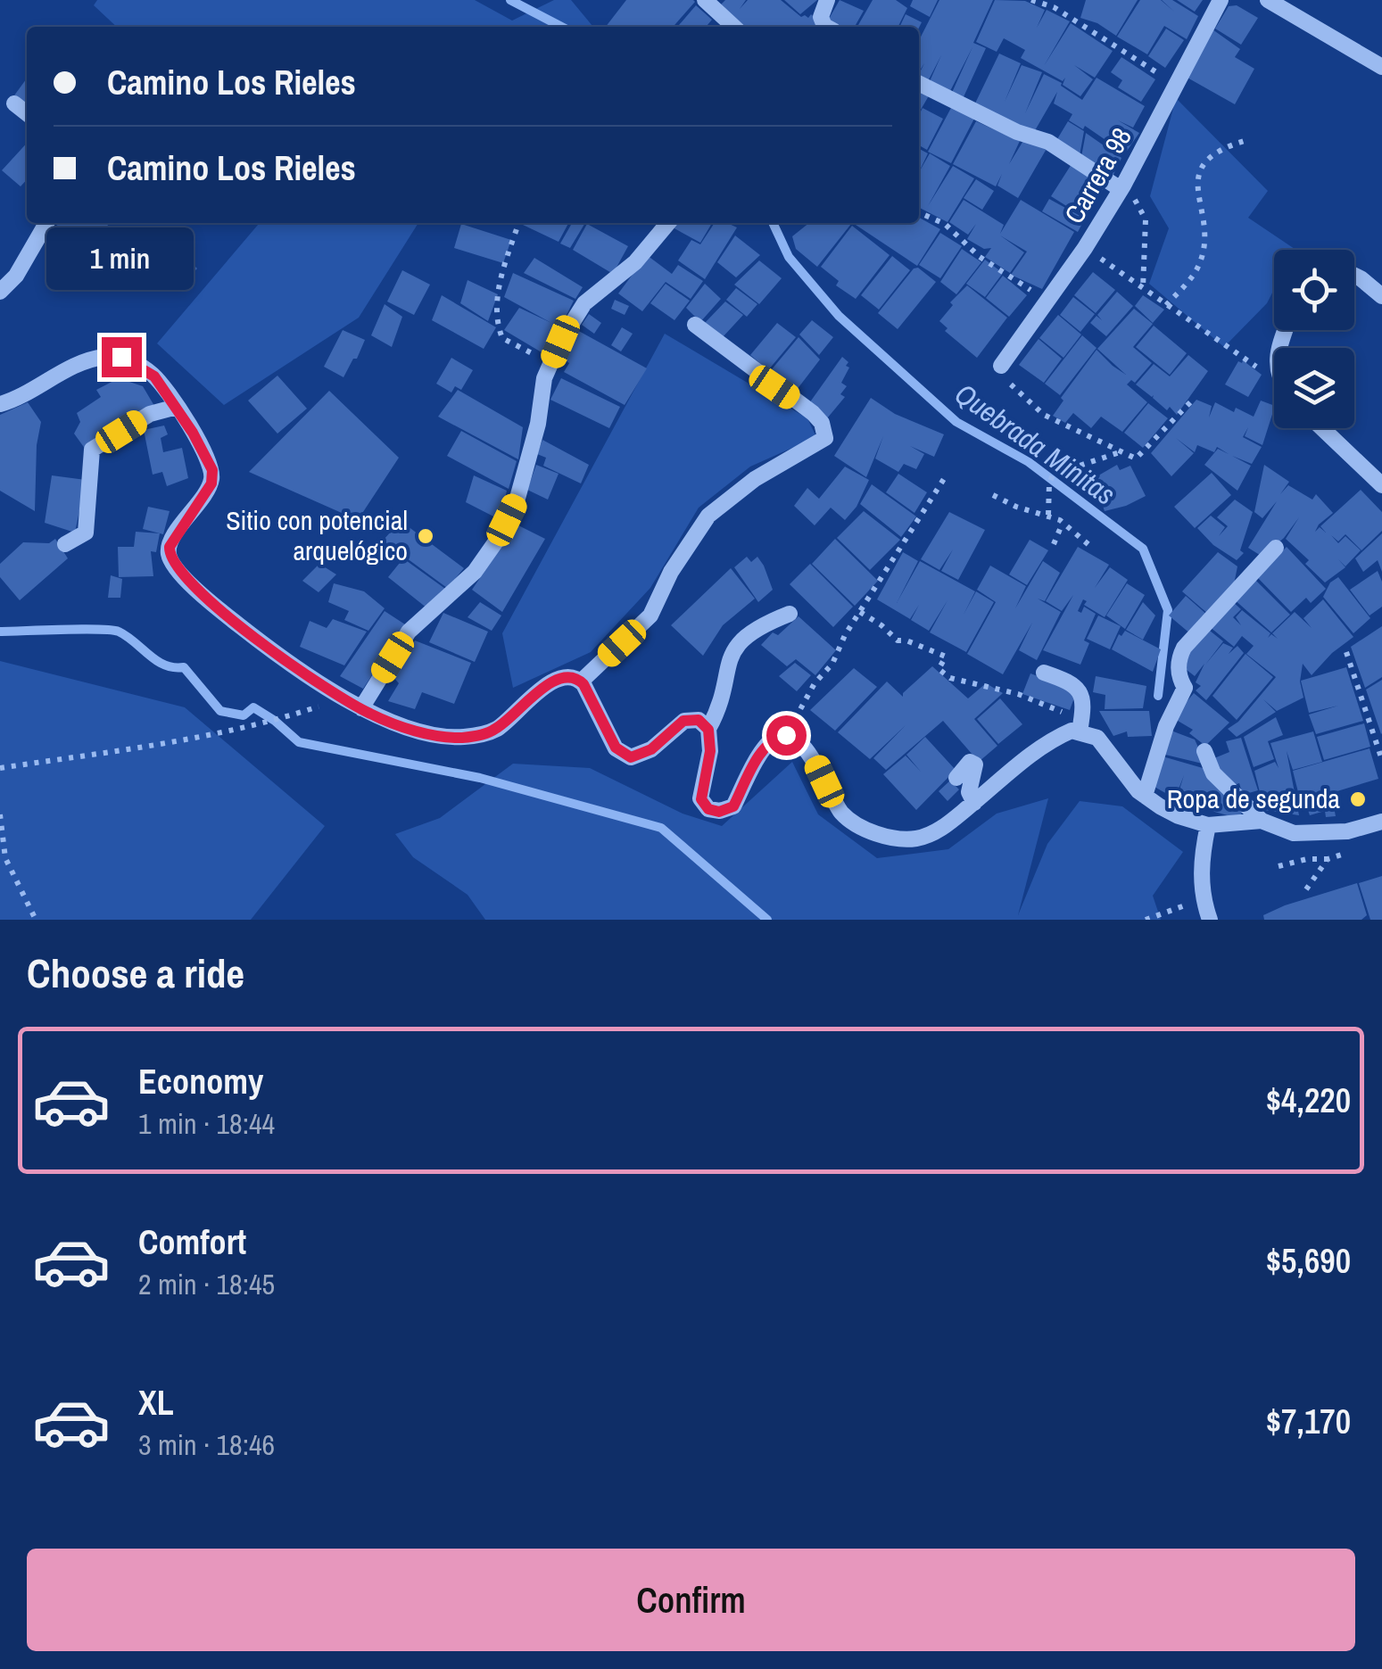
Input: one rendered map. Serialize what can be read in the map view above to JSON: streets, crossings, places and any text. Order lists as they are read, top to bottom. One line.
{"streets":{"street":["Carrera 98"]},"water":["Quebrada Minitas"],"places":["Sitio con potencial arquelógico","Ropa de segunda"],"page":{"banner":["Camino Los Rieles","Camino Los Rieles"],"bubble":"1 min","heading":"Choose a ride","list":[{"name":"Economy","note":"1 min · 18:44","value":"$4,220"},{"name":"Comfort","note":"2 min · 18:45","value":"$5,690"},{"name":"XL","note":"3 min · 18:46","value":"$7,170"}],"buttons":"Confirm"}}
